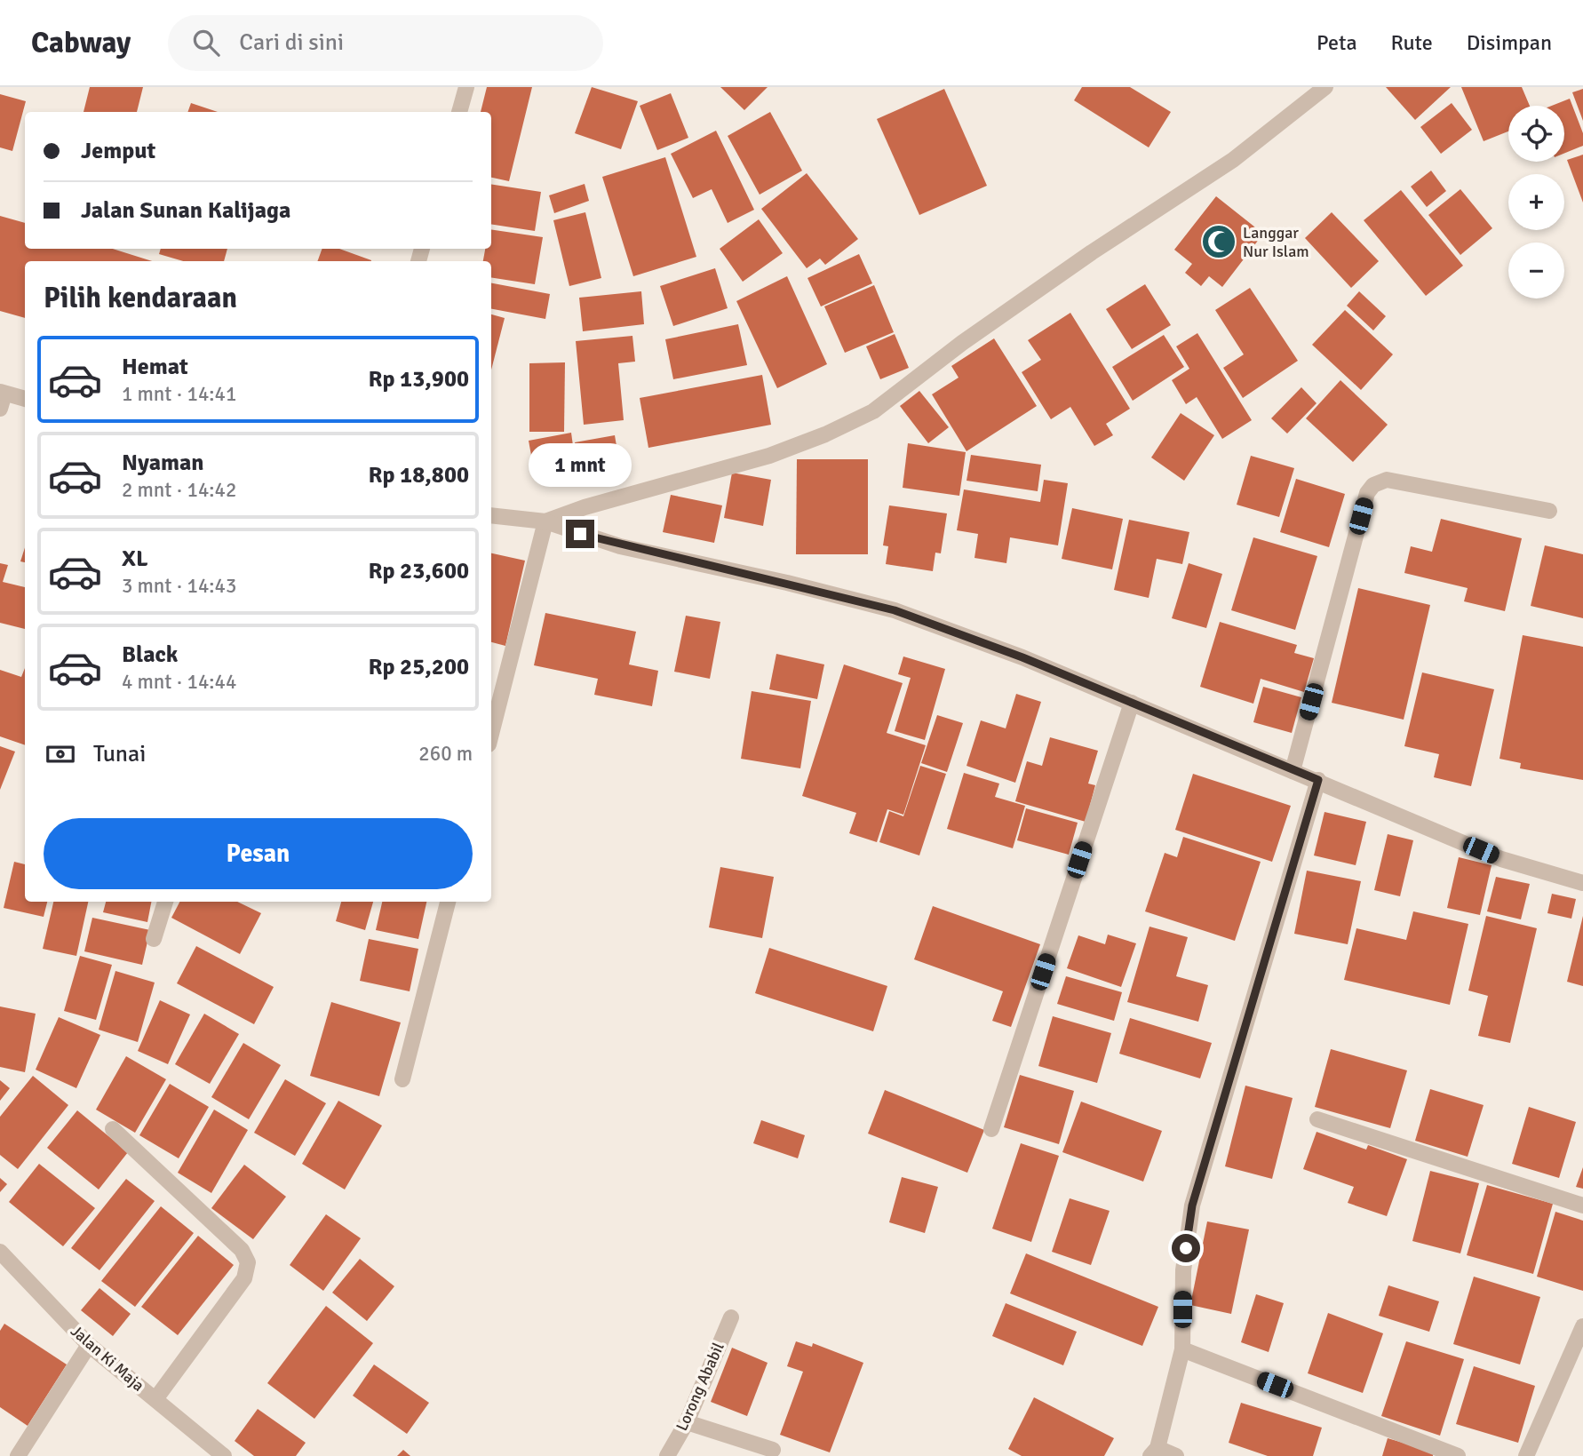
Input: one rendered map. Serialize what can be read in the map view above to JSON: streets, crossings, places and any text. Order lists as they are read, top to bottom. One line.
{"streets":{"street":["Jalan Ki Maja","Lorong Ababil"]},"places":{"mosque":["Langgar Nur Islam"]},"page":{"header":"Cabway","search":"Cari di sini","nav":["Peta","Rute","Disimpan"],"map_buttons":["+","−"],"banner":["Jemput","Jalan Sunan Kalijaga"],"heading":"Pilih kendaraan","list":[{"name":"Hemat","note":"1 mnt · 14:41","value":"Rp 13,900"},{"name":"Nyaman","note":"2 mnt · 14:42","value":"Rp 18,800"},{"name":"XL","note":"3 mnt · 14:43","value":"Rp 23,600"},{"name":"Black","note":"4 mnt · 14:44","value":"Rp 25,200"}],"bubble":"1 mnt","pay":["Tunai","260 m"],"buttons":"Pesan"}}
